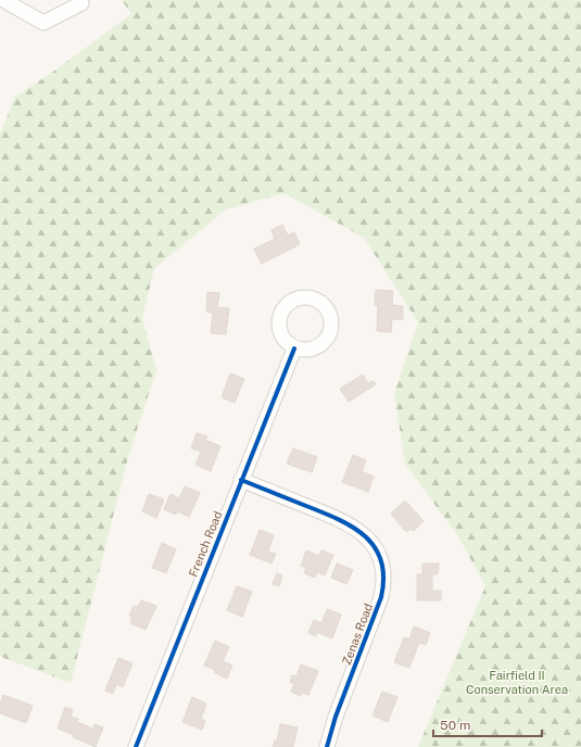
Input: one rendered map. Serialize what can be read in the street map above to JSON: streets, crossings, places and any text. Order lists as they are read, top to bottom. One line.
{"streets":{"street":["French Road","Zenas Road"]},"crossings":[["French Road","Zenas Road"]],"parks":["Fairfield II Conservation Area"],"scale_bar":"50 m"}
